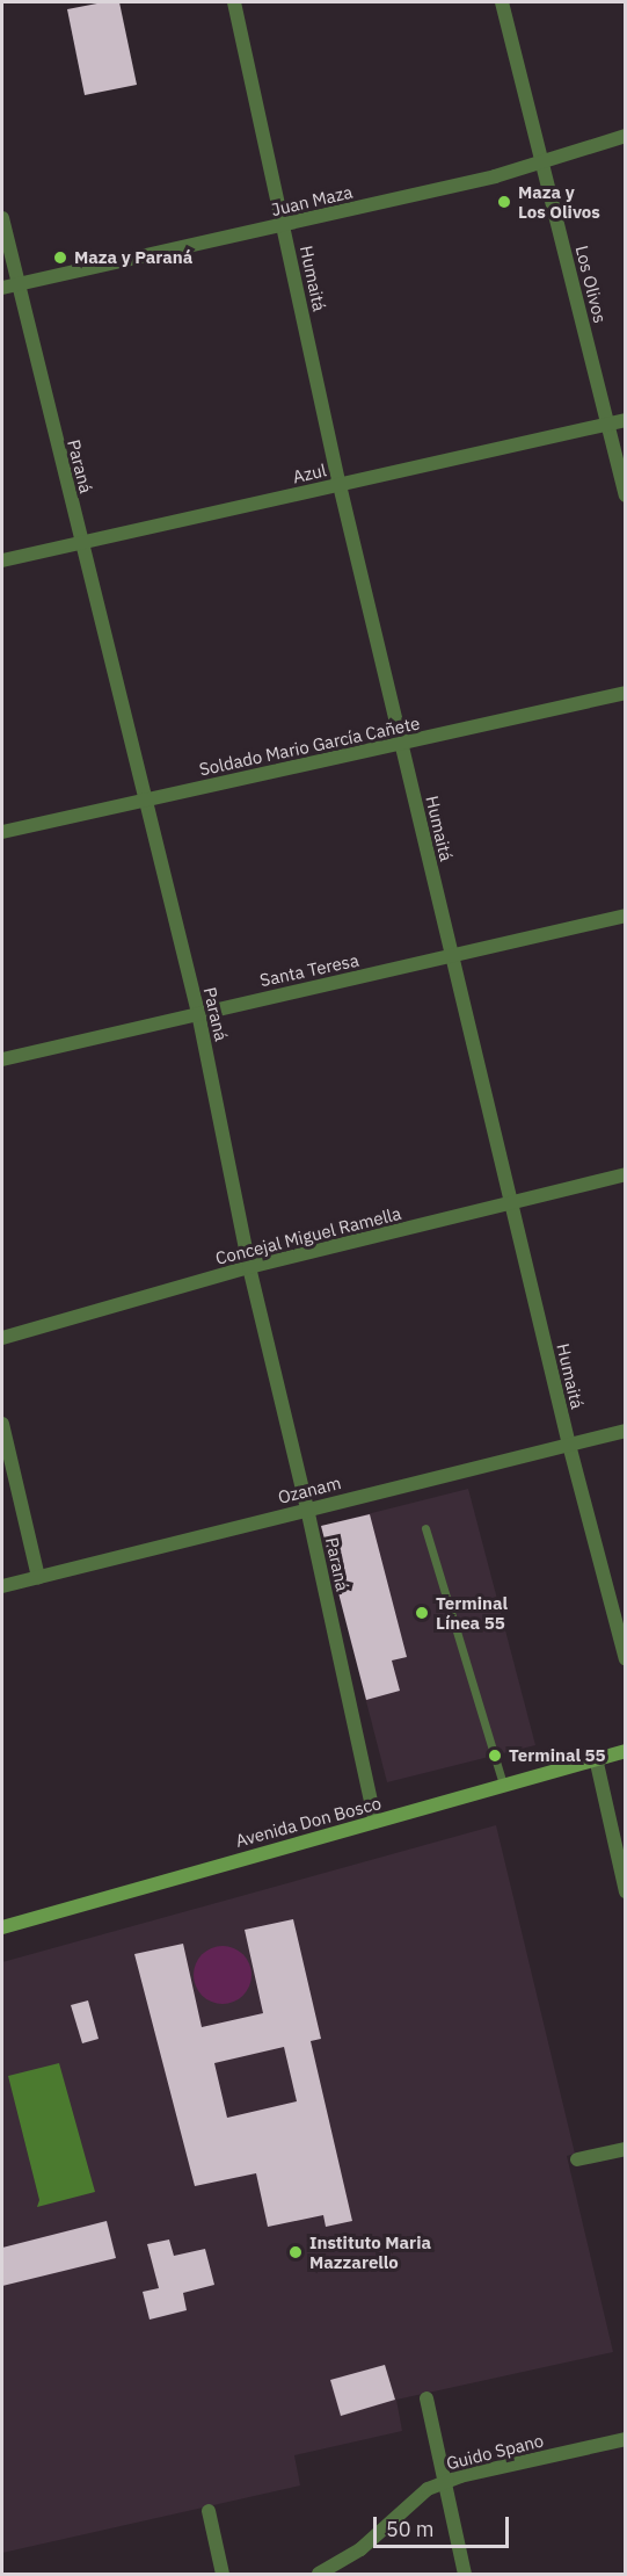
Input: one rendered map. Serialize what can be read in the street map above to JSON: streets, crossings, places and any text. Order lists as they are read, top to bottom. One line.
{"streets":{"main road":["Avenida Don Bosco"],"street":["Juan Maza","Humaitá","Los Olivos","Paraná","Azul","Soldado Mario García Cañete","Santa Teresa","Concejal Miguel Ramella","Ozanam","Guido Spano"]},"crossings":[["Juan Maza","Humaitá"],["Juan Maza","Los Olivos"],["Juan Maza","Paraná"],["Humaitá","Azul"],["Humaitá","Soldado Mario García Cañete"],["Humaitá","Santa Teresa"],["Humaitá","Concejal Miguel Ramella"],["Humaitá","Ozanam"],["Los Olivos","Azul"],["Paraná","Azul"],["Paraná","Soldado Mario García Cañete"],["Paraná","Santa Teresa"],["Paraná","Concejal Miguel Ramella"],["Paraná","Ozanam"],["Paraná","Avenida Don Bosco"]],"places":["Maza y Los Olivos","Maza y Paraná","Terminal Línea 55","Terminal 55","Instituto Maria Mazzarello"],"scale_bar":"50 m"}
